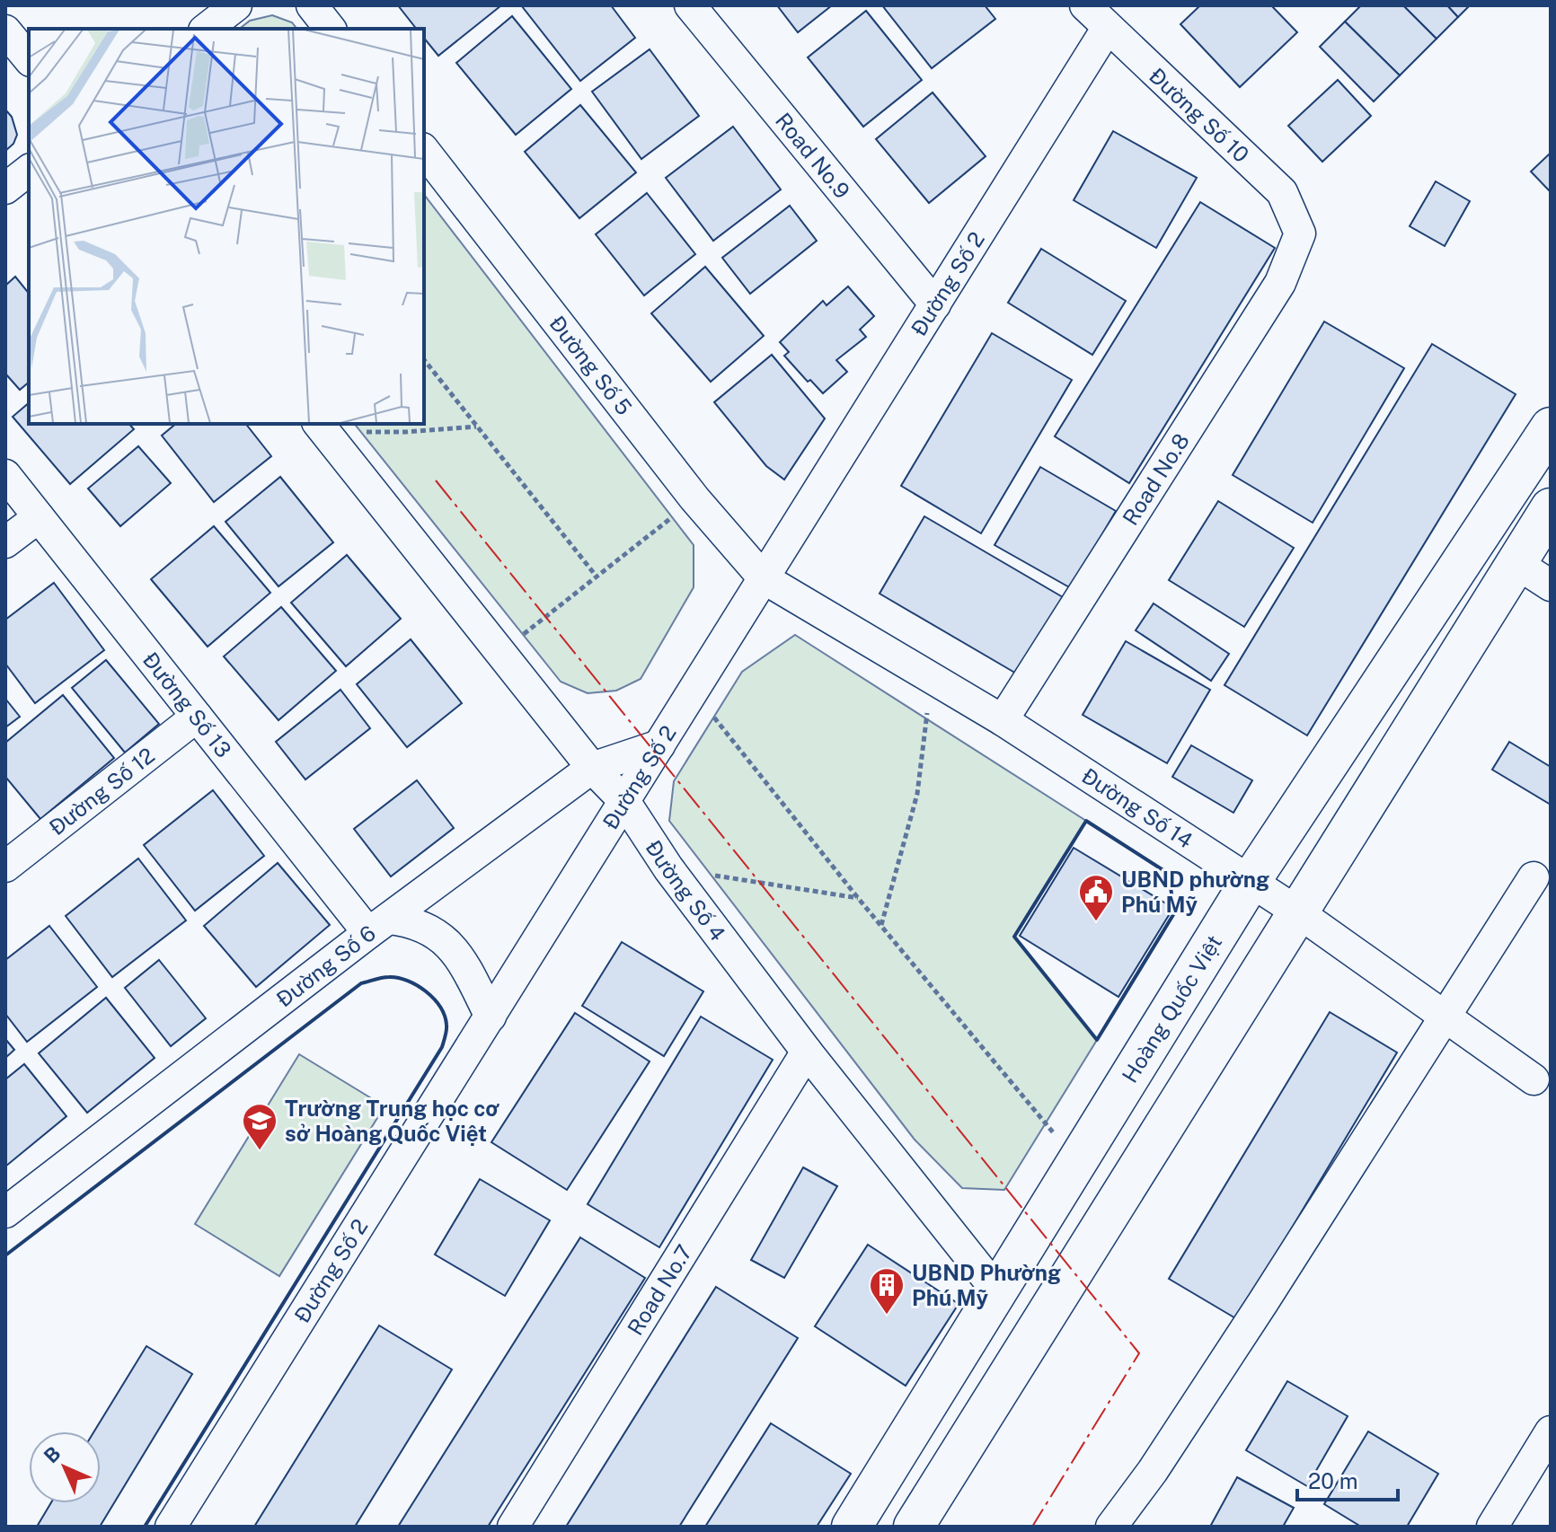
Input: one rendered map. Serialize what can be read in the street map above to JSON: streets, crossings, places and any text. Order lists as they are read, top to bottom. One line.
{"streets":{"main road":["Hoàng Quốc Việt"],"street":["Đường Số 10","Road No.9","Đường Số 2","Đường Số 5","Road No.8","Đường Số 13","Đường Số 12","Đường Số 14","Đường Số 4","Đường Số 6","Road No.7"]},"crossings":[["Đường Số 10","Đường Số 2"],["Đường Số 10","Road No.8"],["Road No.9","Đường Số 2"],["Đường Số 2","Đường Số 5"],["Đường Số 2","Đường Số 14"],["Đường Số 2","Đường Số 4"],["Đường Số 2","Đường Số 6"],["Đường Số 5","Đường Số 14"],["Road No.8","Đường Số 14"],["Đường Số 13","Đường Số 12"],["Đường Số 13","Đường Số 6"],["Đường Số 14","Hoàng Quốc Việt"],["Đường Số 4","Đường Số 6"],["Đường Số 4","Hoàng Quốc Việt"],["Đường Số 4","Road No.7"]],"places":{"public building":["UBND phường Phú Mỹ"],"school or university":["Trường Trung học cơ sở Hoàng Quốc Việt"],"building":["UBND Phường Phú Mỹ"]},"scale_bar":"20 m","north":"top left"}
